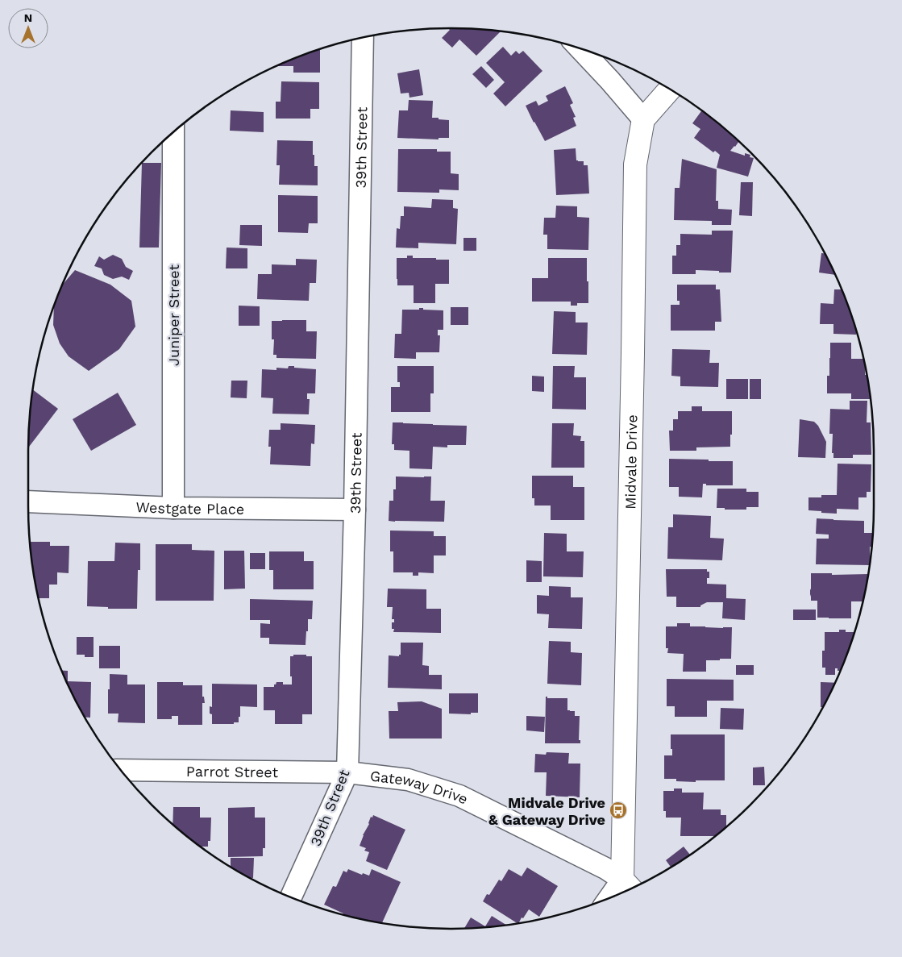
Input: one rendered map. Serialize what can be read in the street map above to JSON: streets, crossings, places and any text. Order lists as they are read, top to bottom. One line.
{"streets":{"street":["39th Street","Juniper Street","Midvale Drive","Westgate Place","Parrot Street","Gateway Drive"]},"crossings":[["39th Street","Westgate Place"],["39th Street","Parrot Street"],["39th Street","Gateway Drive"],["Juniper Street","Westgate Place"],["Midvale Drive","Gateway Drive"],["Parrot Street","Gateway Drive"]],"places":{"bus stop":["Midvale Drive & Gateway Drive"]},"north":"top"}
